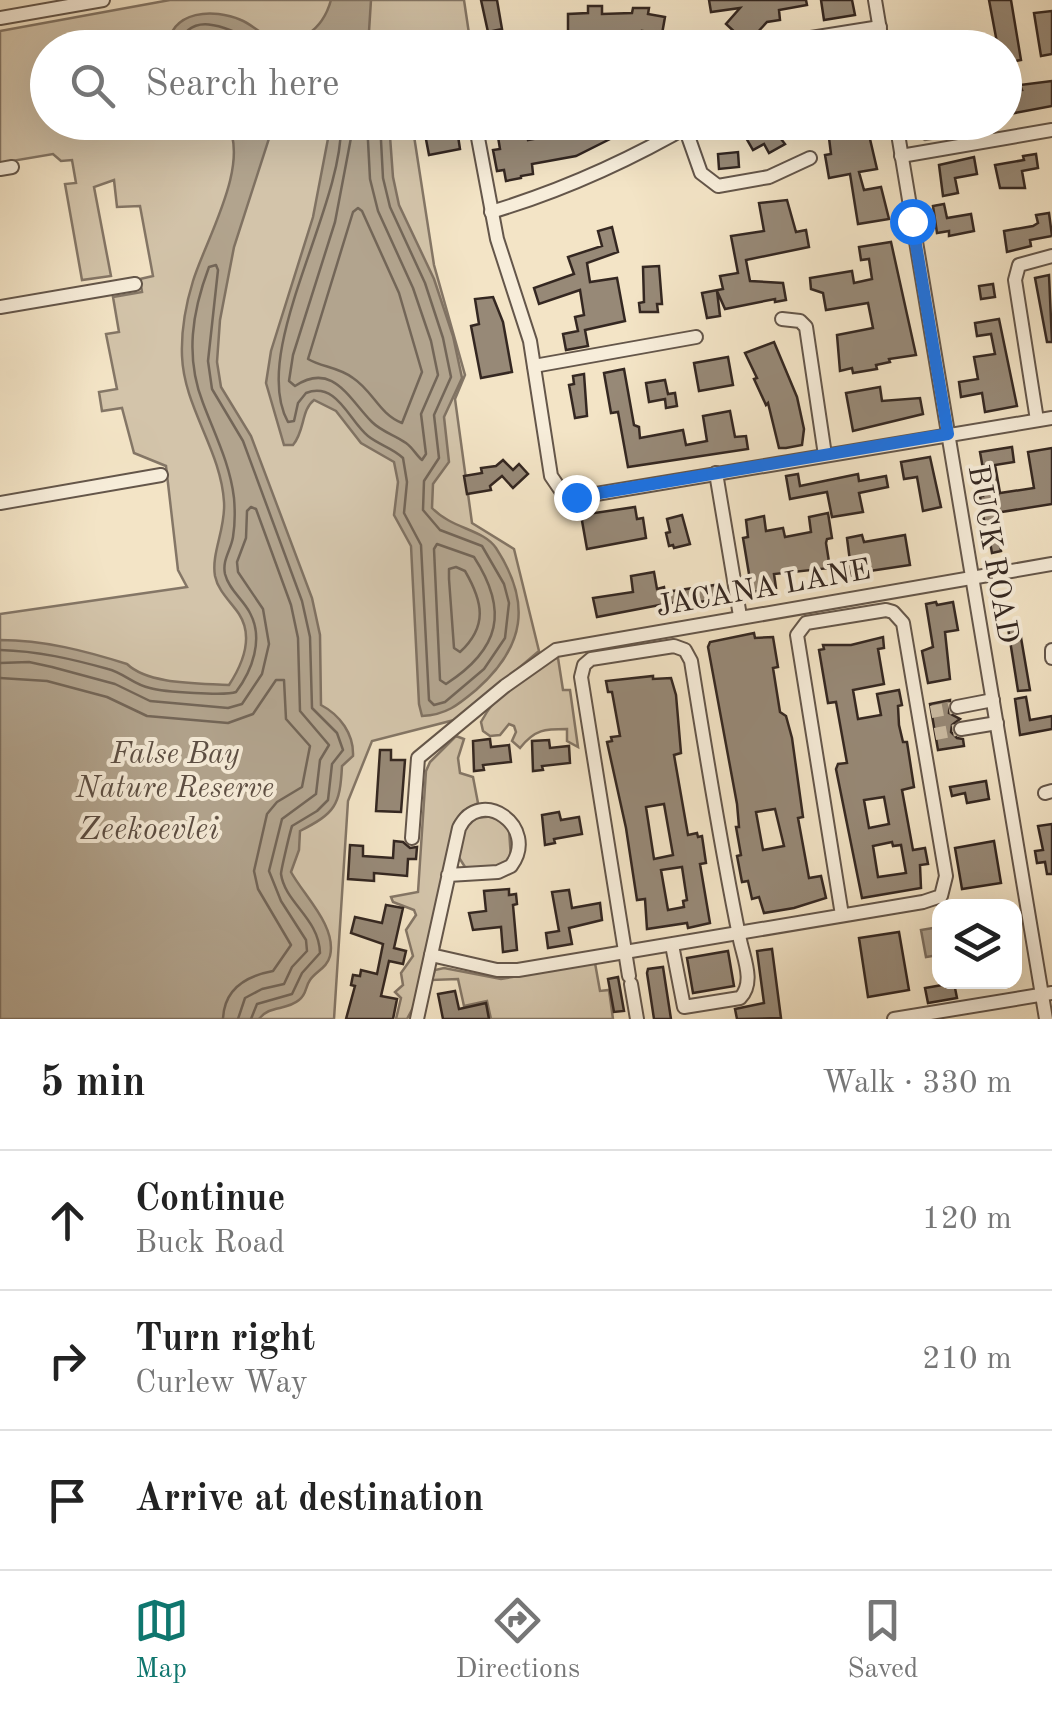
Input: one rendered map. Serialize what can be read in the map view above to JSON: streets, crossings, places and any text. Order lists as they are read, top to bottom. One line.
{"streets":{"street":["BUCK ROAD","JACANA LANE"]},"crossings":[["BUCK ROAD","JACANA LANE"]],"water":["Zeekoevlei"],"parks":["False Bay Nature Reserve"],"page":{"search":"Search here","heading":["5 min","Walk · 330 m"],"list":[["Continue","Buck Road","120 m"],["Turn right","Curlew Way","210 m"],"Arrive at destination"],"nav":["Map","Directions","Saved"]}}
